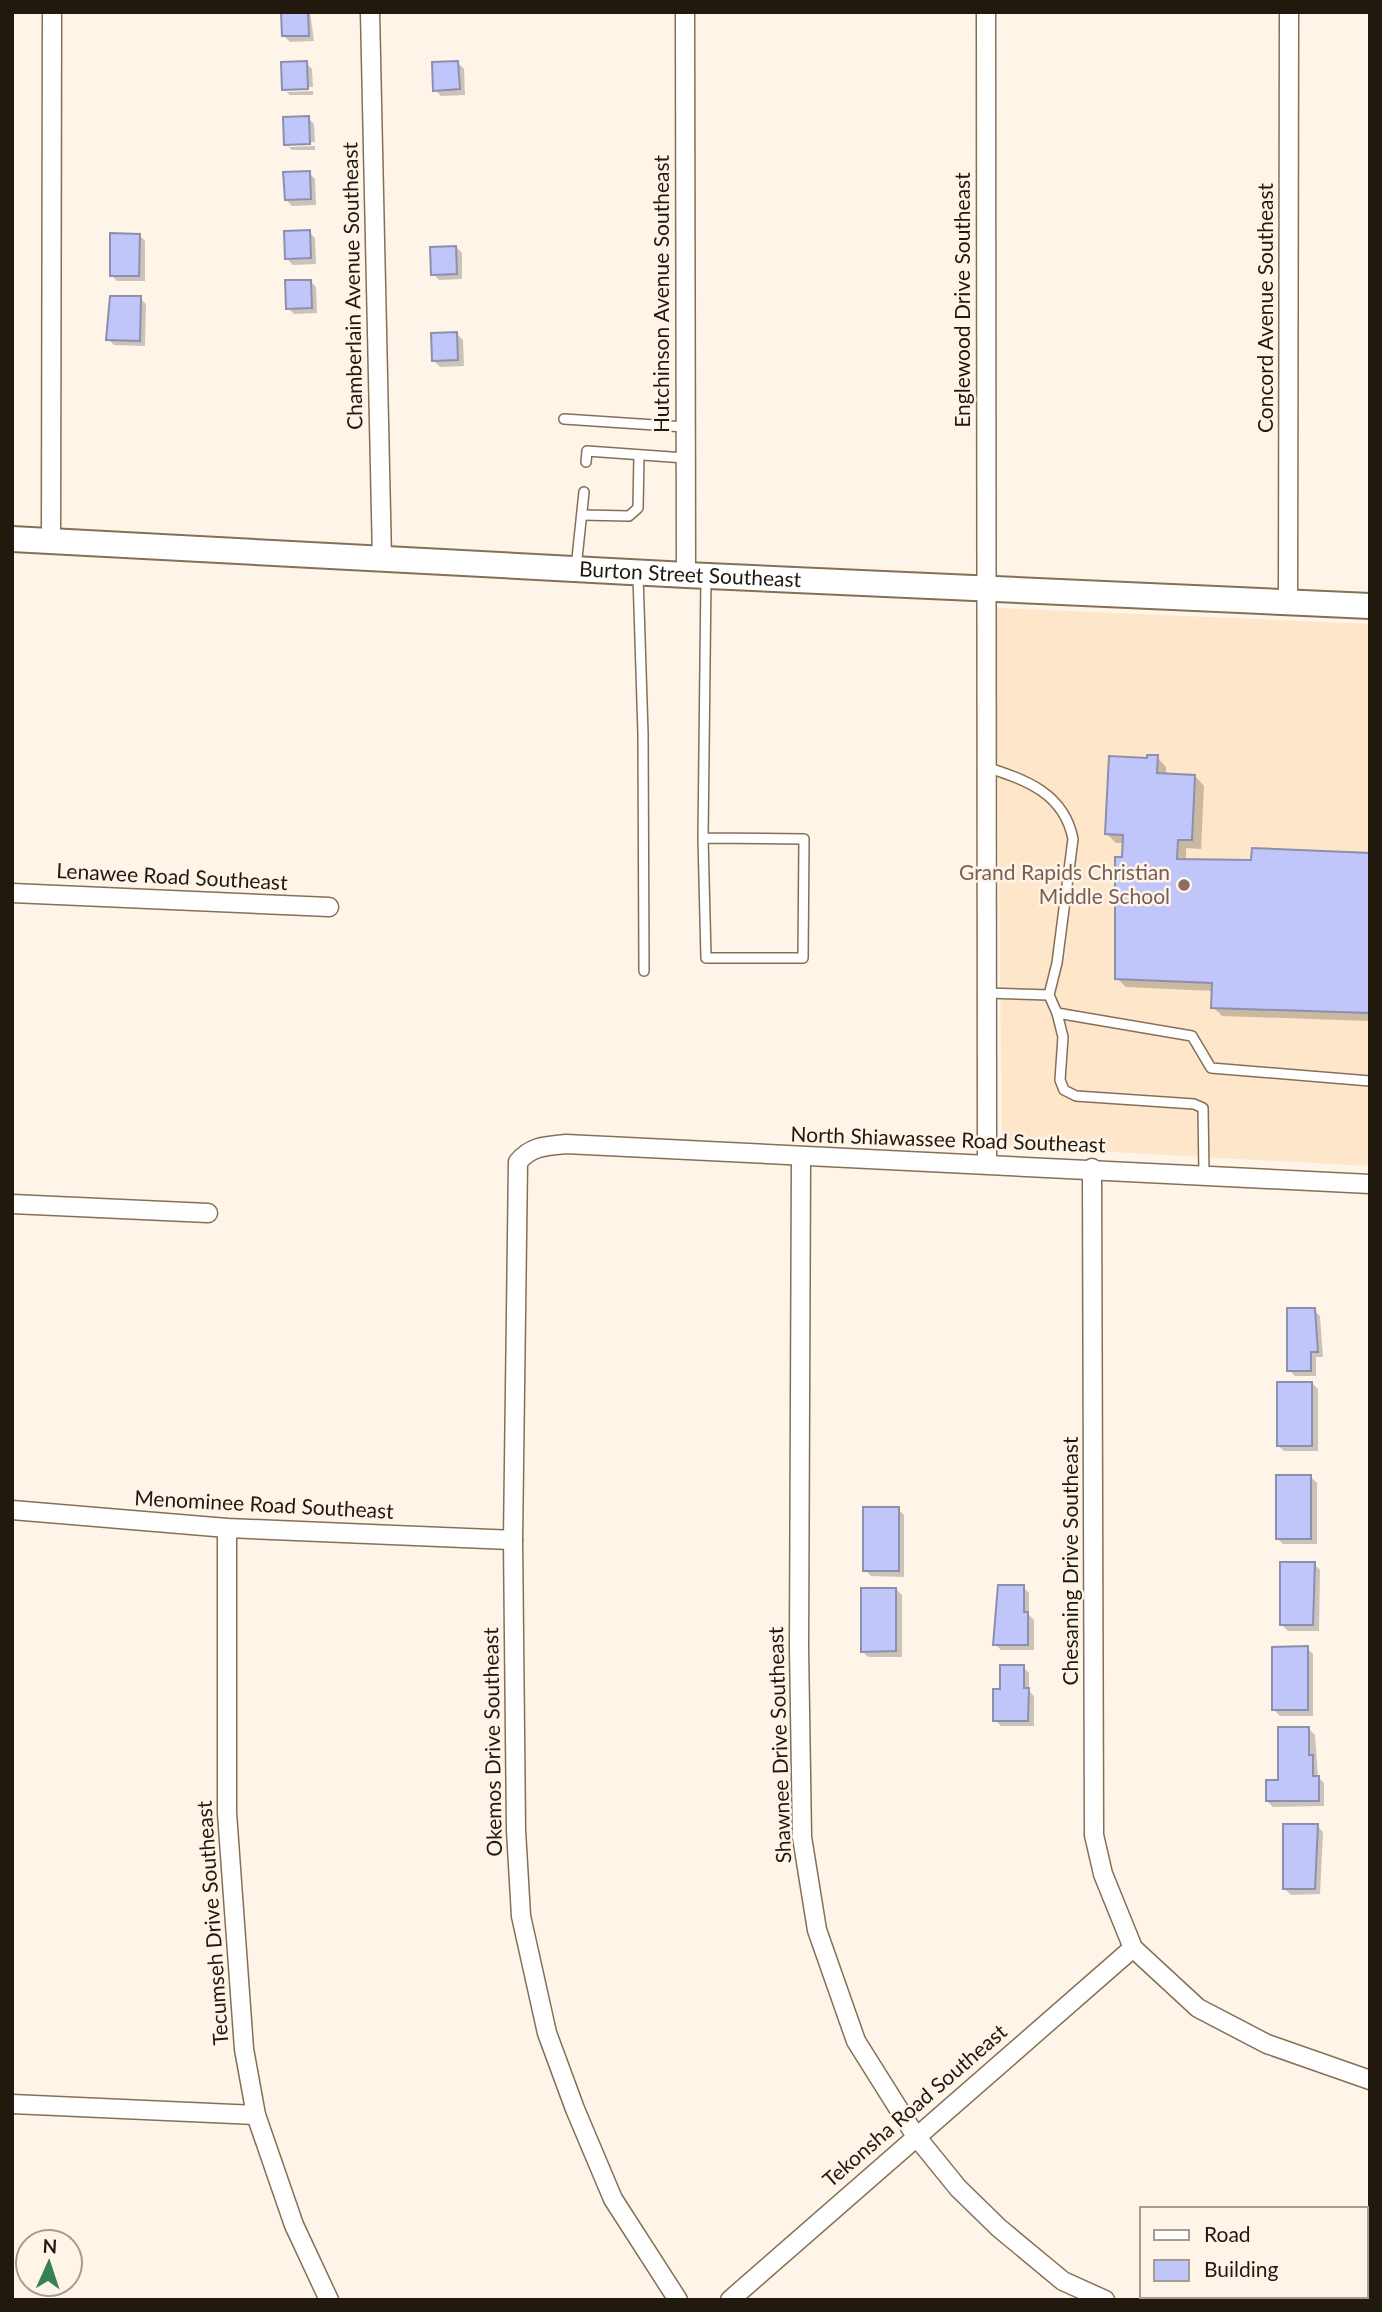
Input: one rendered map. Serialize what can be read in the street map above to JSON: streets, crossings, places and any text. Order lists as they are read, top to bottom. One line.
{"streets":{"main road":["Burton Street Southeast"],"street":["Chamberlain Avenue Southeast","Hutchinson Avenue Southeast","Englewood Drive Southeast","Concord Avenue Southeast","Lenawee Road Southeast","North Shiawassee Road Southeast","Menominee Road Southeast","Chesaning Drive Southeast","Okemos Drive Southeast","Shawnee Drive Southeast","Tecumseh Drive Southeast","Tekonsha Road Southeast"]},"crossings":[["Chamberlain Avenue Southeast","Burton Street Southeast"],["Hutchinson Avenue Southeast","Burton Street Southeast"],["Englewood Drive Southeast","Burton Street Southeast"],["Concord Avenue Southeast","Burton Street Southeast"],["North Shiawassee Road Southeast","Chesaning Drive Southeast"],["North Shiawassee Road Southeast","Okemos Drive Southeast"],["North Shiawassee Road Southeast","Shawnee Drive Southeast"],["Menominee Road Southeast","Okemos Drive Southeast"],["Menominee Road Southeast","Tecumseh Drive Southeast"],["Chesaning Drive Southeast","Tekonsha Road Southeast"],["Shawnee Drive Southeast","Tekonsha Road Southeast"]],"places":["Grand Rapids Christian Middle School"],"legend":["Road","Building"],"north":"top"}
